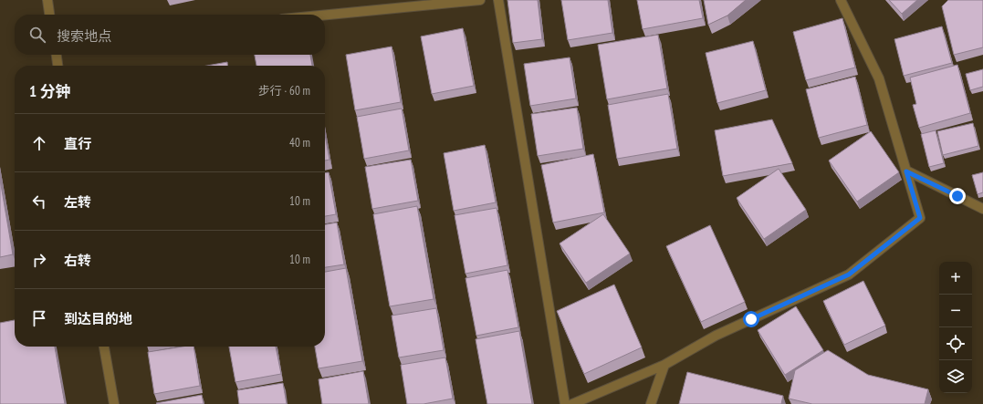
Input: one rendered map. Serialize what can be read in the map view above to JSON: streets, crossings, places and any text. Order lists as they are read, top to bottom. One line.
{"page":{"search":"搜索地点","heading":["1 分钟","步行 · 60 m"],"list":[["直行","40 m"],["左转","10 m"],["右转","10 m"],"到达目的地"],"map_buttons":["+","−"]}}
